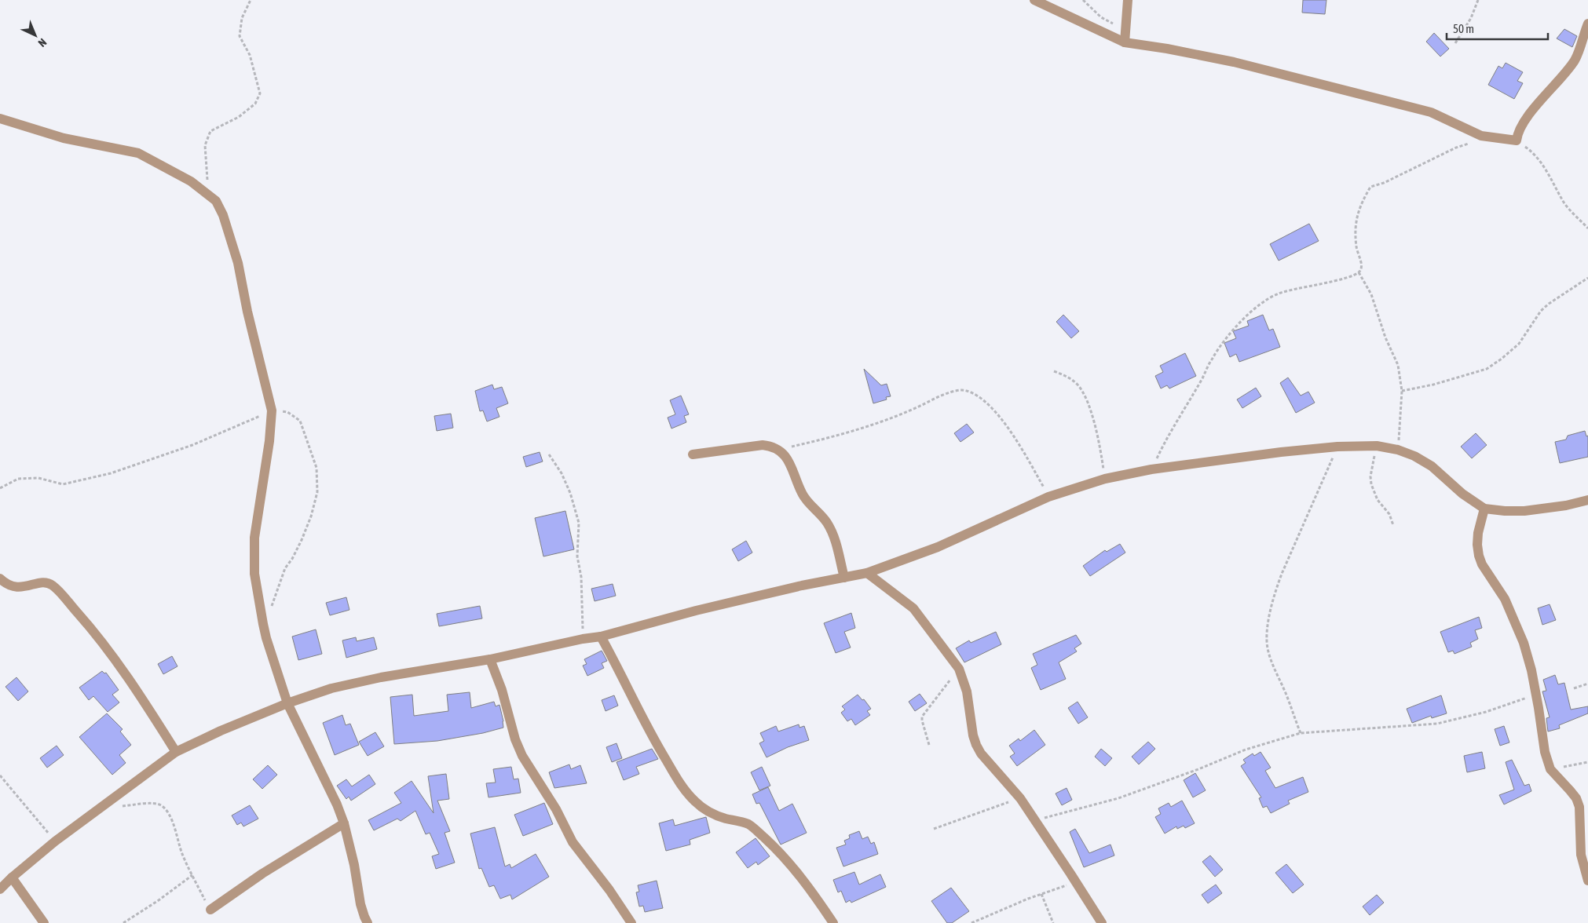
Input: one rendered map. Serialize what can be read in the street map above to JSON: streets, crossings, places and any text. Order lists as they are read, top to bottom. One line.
{"scale_bar":"50 m","north":"bottom right"}
